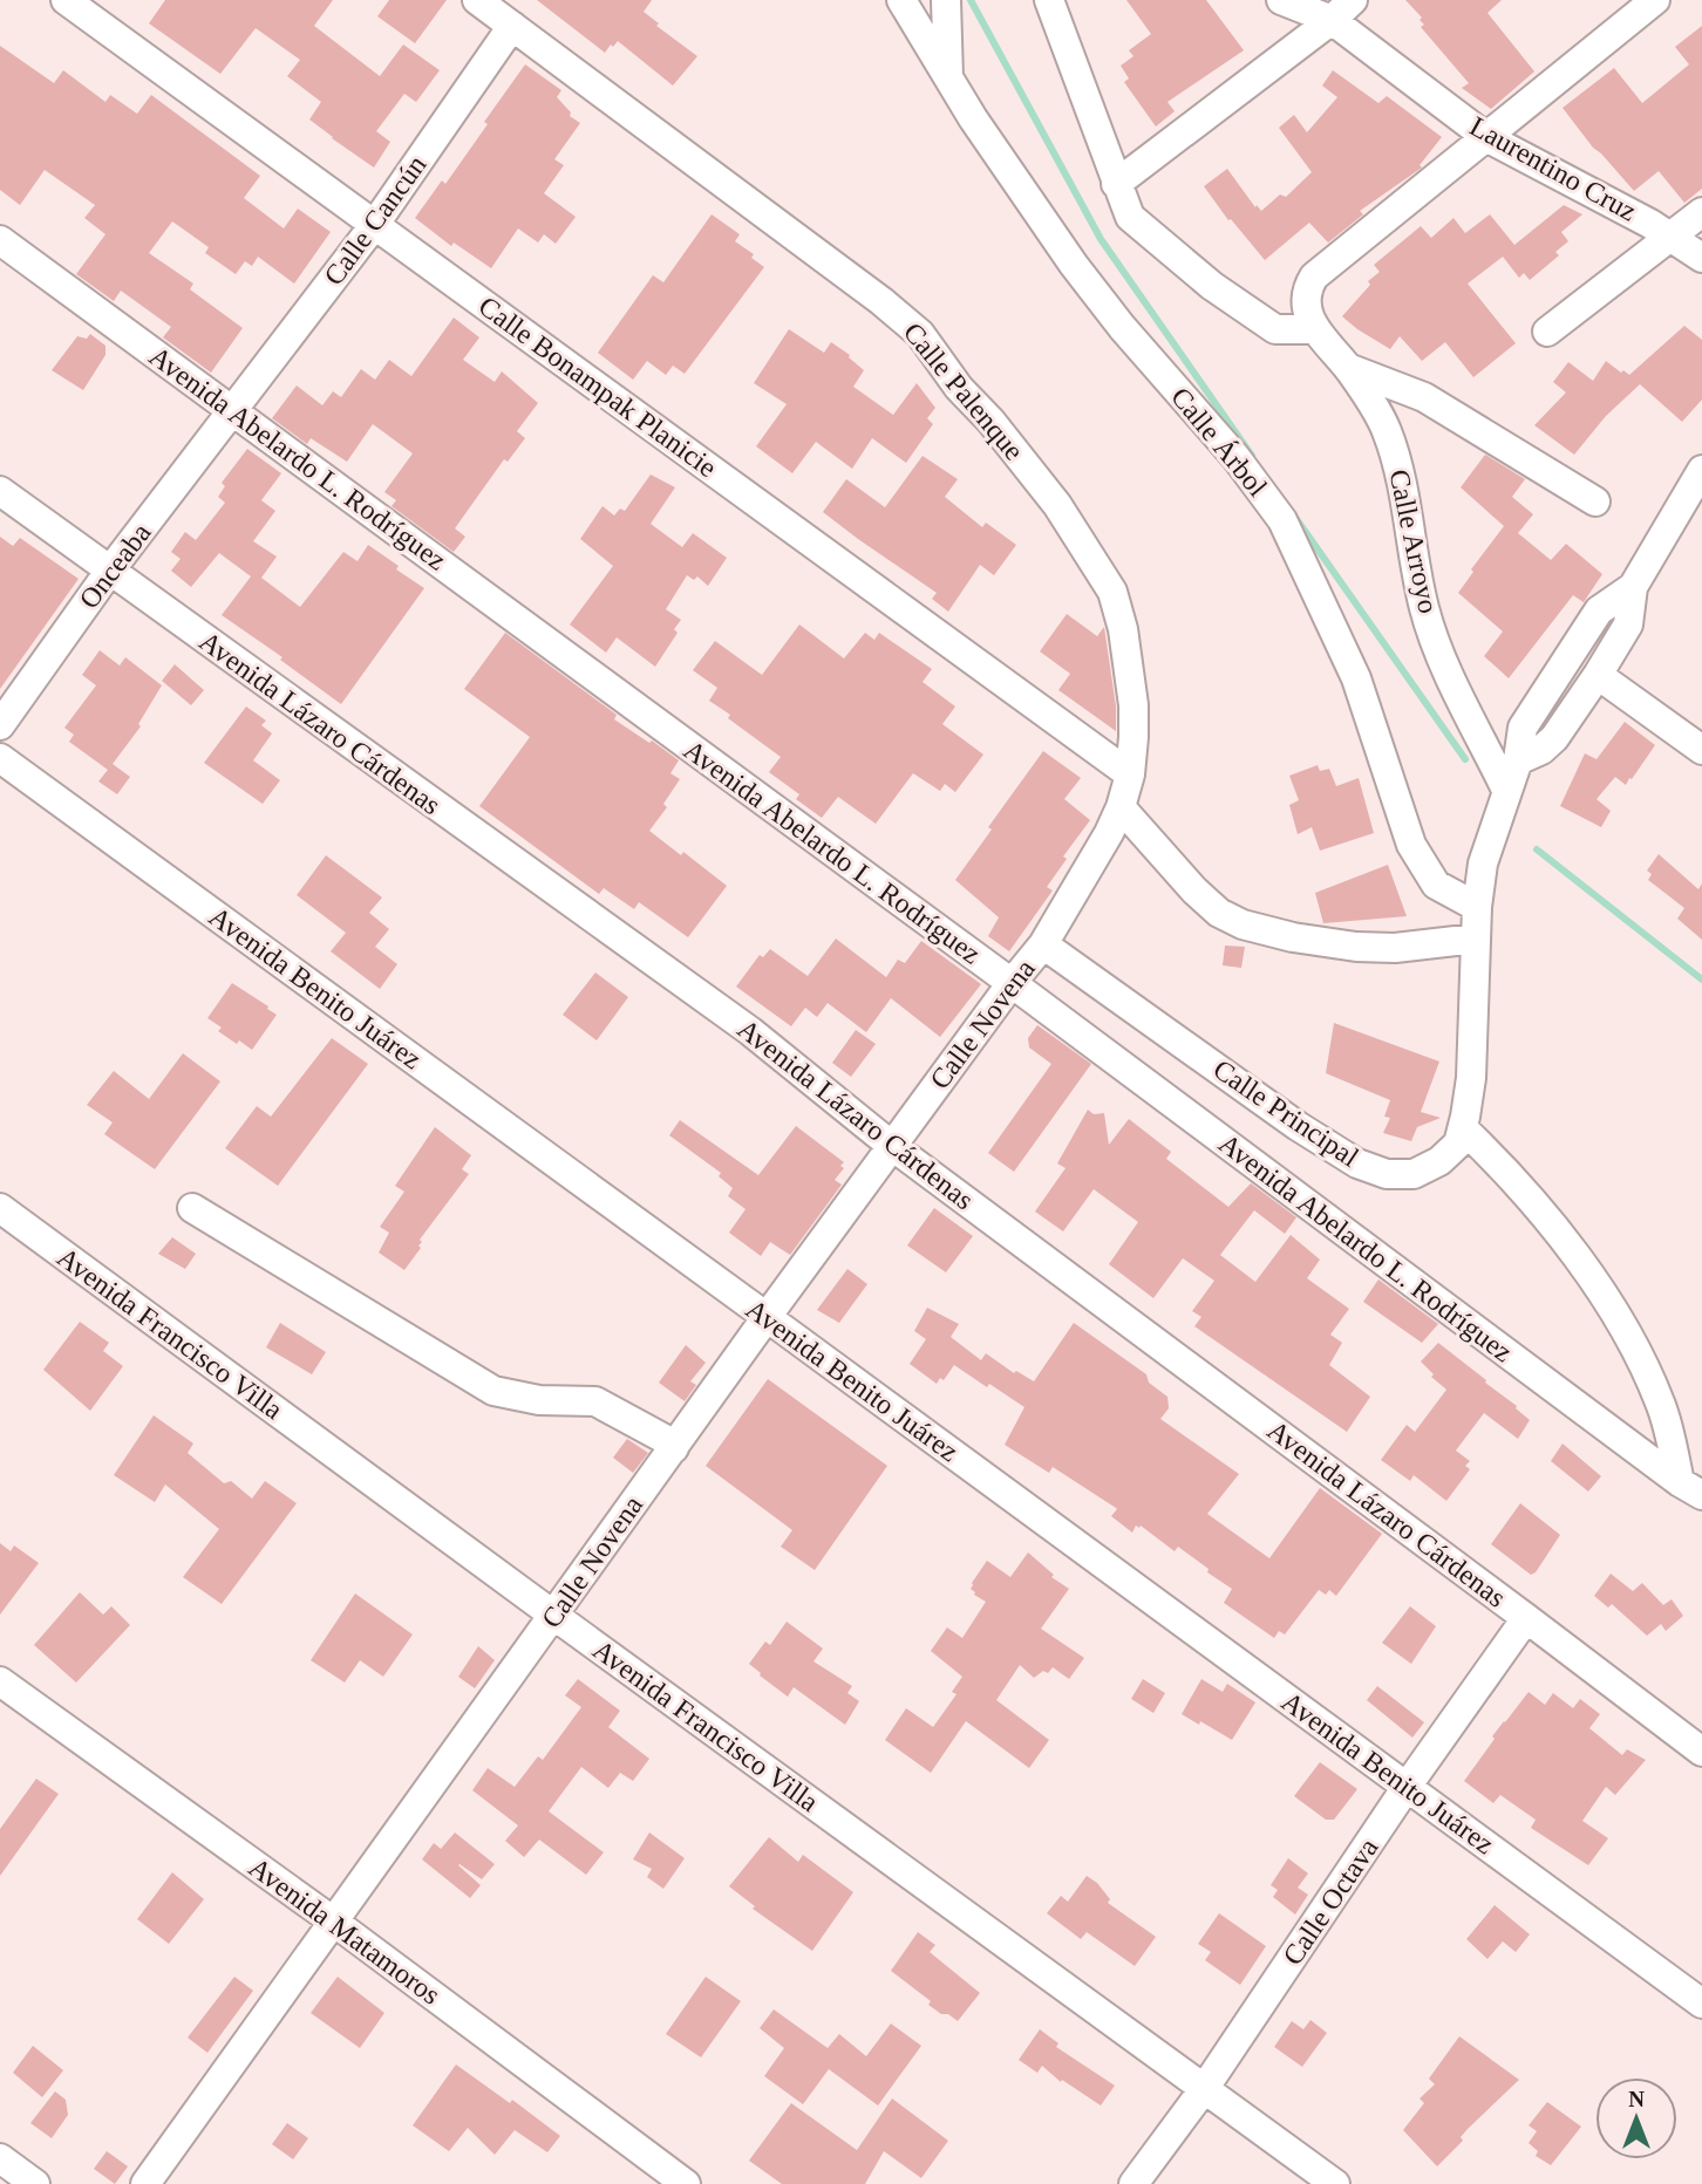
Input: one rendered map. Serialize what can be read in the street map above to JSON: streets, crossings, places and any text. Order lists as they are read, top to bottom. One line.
{"streets":{"street":["Laurentino Cruz","Calle Cancún","Calle Bonampak Planicie","Calle Palenque","Calle Árbol","Avenida Abelardo L. Rodríguez","Calle Arroyo","Onceaba","Avenida Lázaro Cárdenas","Avenida Benito Juárez","Calle Novena","Calle Principal","Avenida Francisco Villa","Calle Octava","Avenida Matamoros"]},"crossings":[["Calle Cancún","Calle Bonampak Planicie"],["Calle Cancún","Calle Palenque"],["Calle Cancún","Avenida Abelardo L. Rodríguez"],["Calle Cancún","Onceaba"],["Calle Bonampak Planicie","Calle Palenque"],["Calle Palenque","Calle Novena"],["Calle Palenque","Calle Principal"],["Calle Árbol","Calle Principal"],["Avenida Abelardo L. Rodríguez","Onceaba"],["Avenida Abelardo L. Rodríguez","Calle Novena"],["Calle Arroyo","Calle Principal"],["Onceaba","Avenida Lázaro Cárdenas"],["Avenida Lázaro Cárdenas","Calle Novena"],["Avenida Lázaro Cárdenas","Calle Octava"],["Avenida Benito Juárez","Calle Novena"],["Avenida Benito Juárez","Calle Octava"],["Calle Novena","Calle Principal"],["Calle Novena","Avenida Francisco Villa"],["Calle Novena","Avenida Matamoros"],["Avenida Francisco Villa","Calle Octava"]],"north":"top"}
